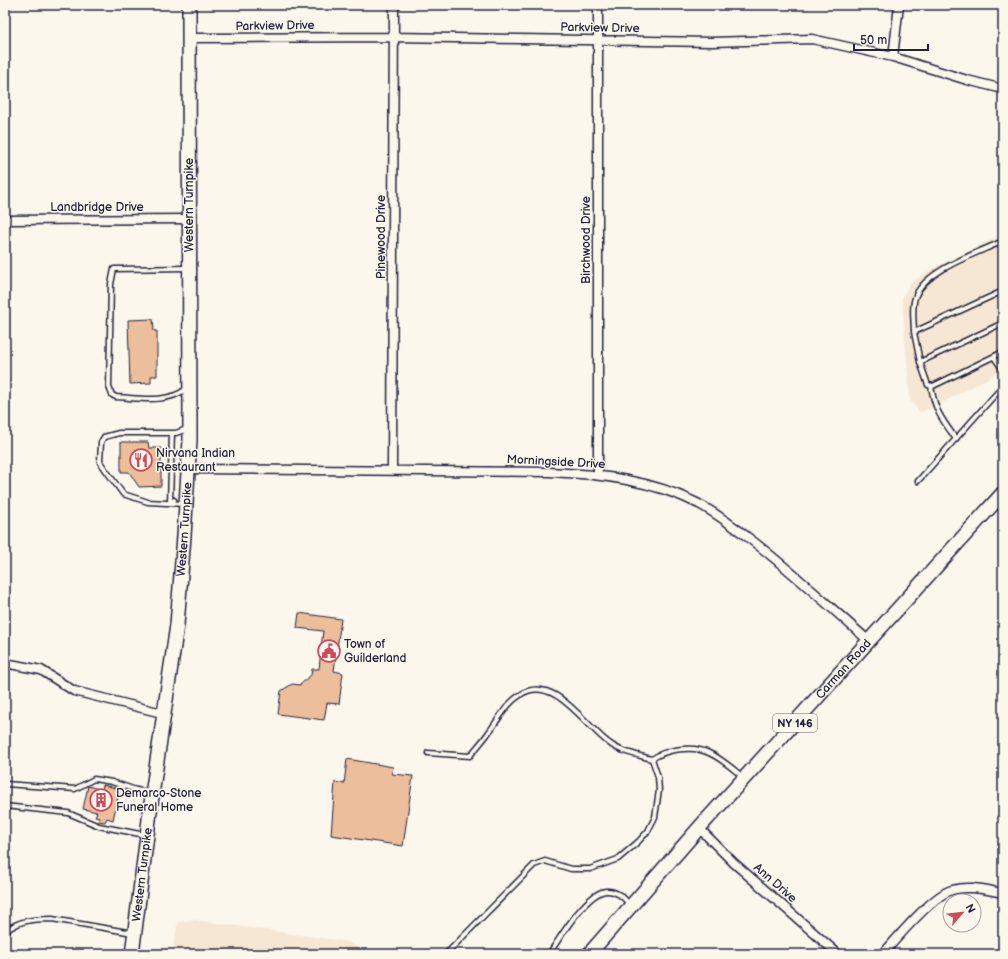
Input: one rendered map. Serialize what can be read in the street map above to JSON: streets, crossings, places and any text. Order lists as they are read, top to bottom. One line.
{"streets":{"main road":["Western Turnpike","Carman Road","NY 146"],"street":["Parkview Drive","Landbridge Drive","Pinewood Drive","Birchwood Drive","Morningside Drive","Ann Drive"]},"crossings":[["Parkview Drive","Western Turnpike"],["Parkview Drive","Pinewood Drive"],["Parkview Drive","Birchwood Drive"],["Western Turnpike","Landbridge Drive"],["Western Turnpike","Morningside Drive"],["Pinewood Drive","Morningside Drive"],["Birchwood Drive","Morningside Drive"],["Morningside Drive","Carman Road"],["Carman Road","Ann Drive"]],"places":{"restaurant":["Nirvana Indian Restaurant"],"public building":["Town of Guilderland"],"building":["Demarco-Stone Funeral Home"]},"scale_bar":"50 m","north":"top right"}
